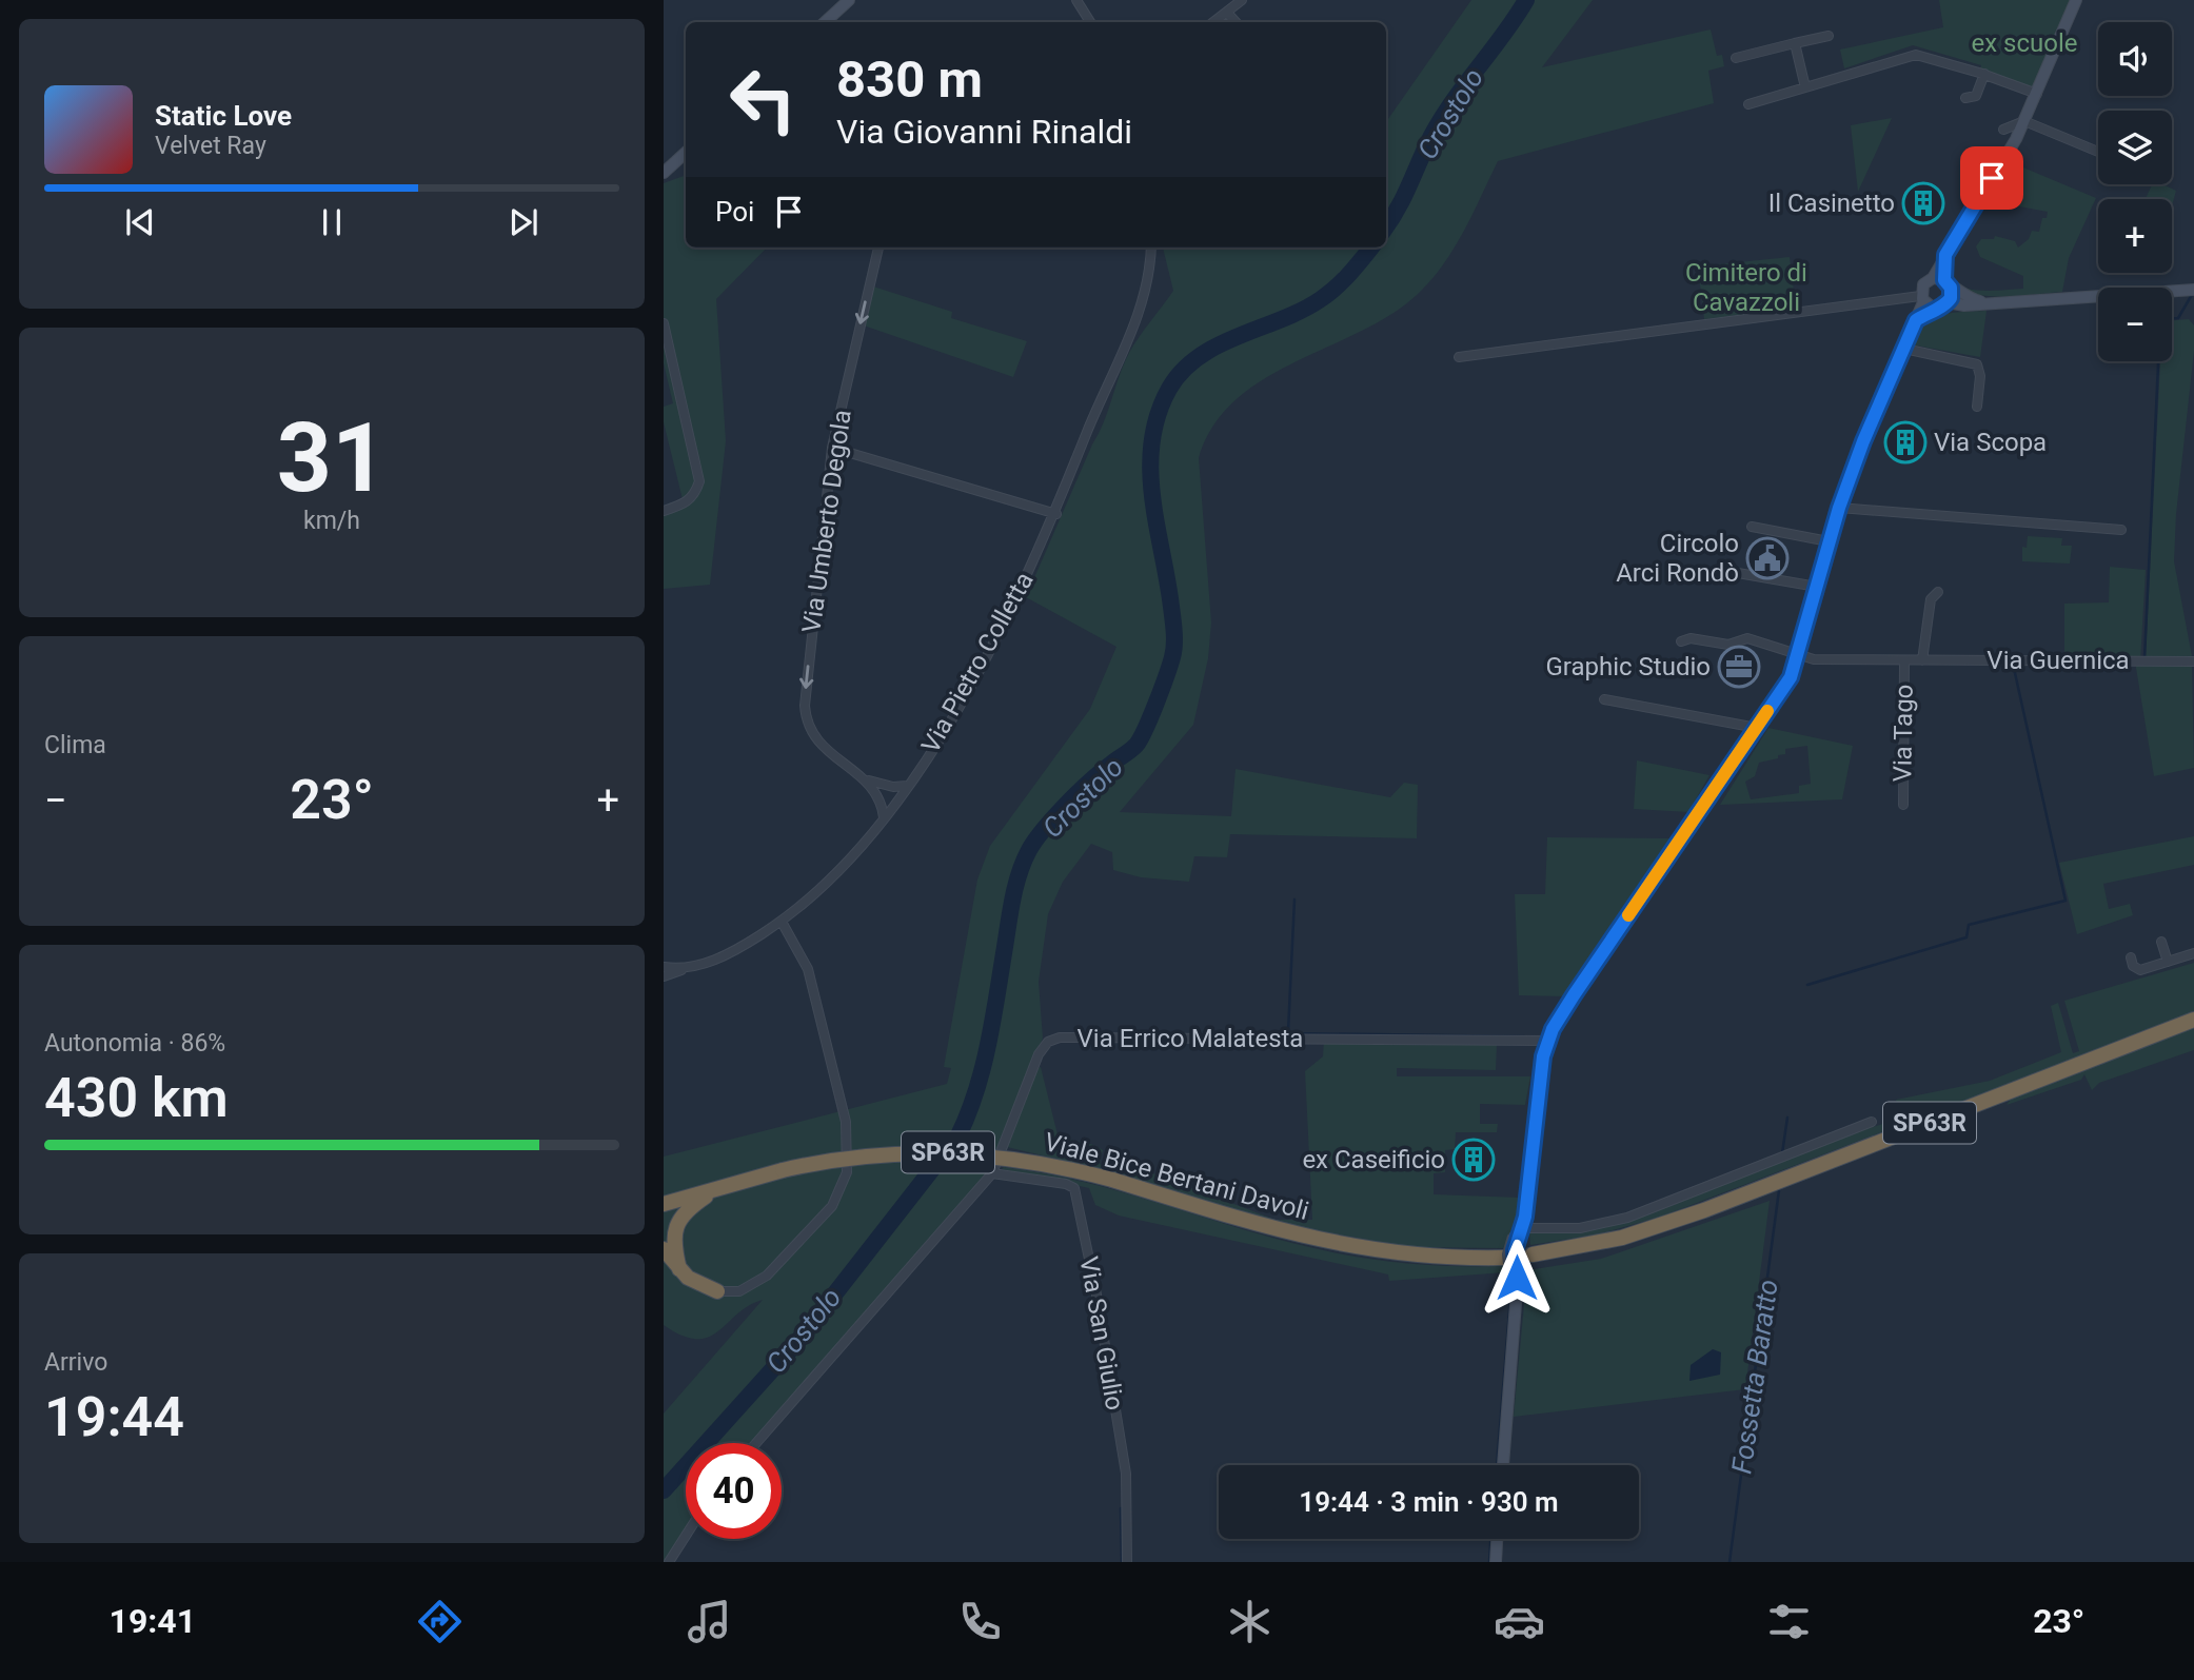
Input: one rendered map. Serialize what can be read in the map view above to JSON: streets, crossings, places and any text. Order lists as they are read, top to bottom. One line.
{"streets":{"highway":["SP63R","Viale Bice Bertani Davoli"],"street":["Via Umberto Degola","Via Guernica","Via Pietro Colletta","Via Tago","Via Errico Malatesta","Via San Giulio"]},"crossings":[["Via Umberto Degola","Via Pietro Colletta"],["Via Guernica","Via Tago"],["Via Errico Malatesta","Via San Giulio"]],"one_way":["Via Umberto Degola"],"water":["Crostolo","Fossetta Baratto"],"parks":["ex scuole","Cimitero di Cavazzoli"],"places":{"building":["Il Casinetto","Via Scopa","ex Caseificio"],"public building":["Circolo Arci Rondò"],"office":["Graphic Studio"]},"page":{"map_buttons":["+","−"],"turn":["830 m","Via Giovanni Rinaldi"],"song":["Static Love","Velvet Ray"],"then":"Poi","tile":[["31","km/h"],"Clima",["Autonomia · 86%","430 km"],["Arrivo","19:44"]],"heat":["−","23°","+"],"limit":"40","trip":"19:44 · 3 min · 930 m","tabs":["19:41","23°"]}}
